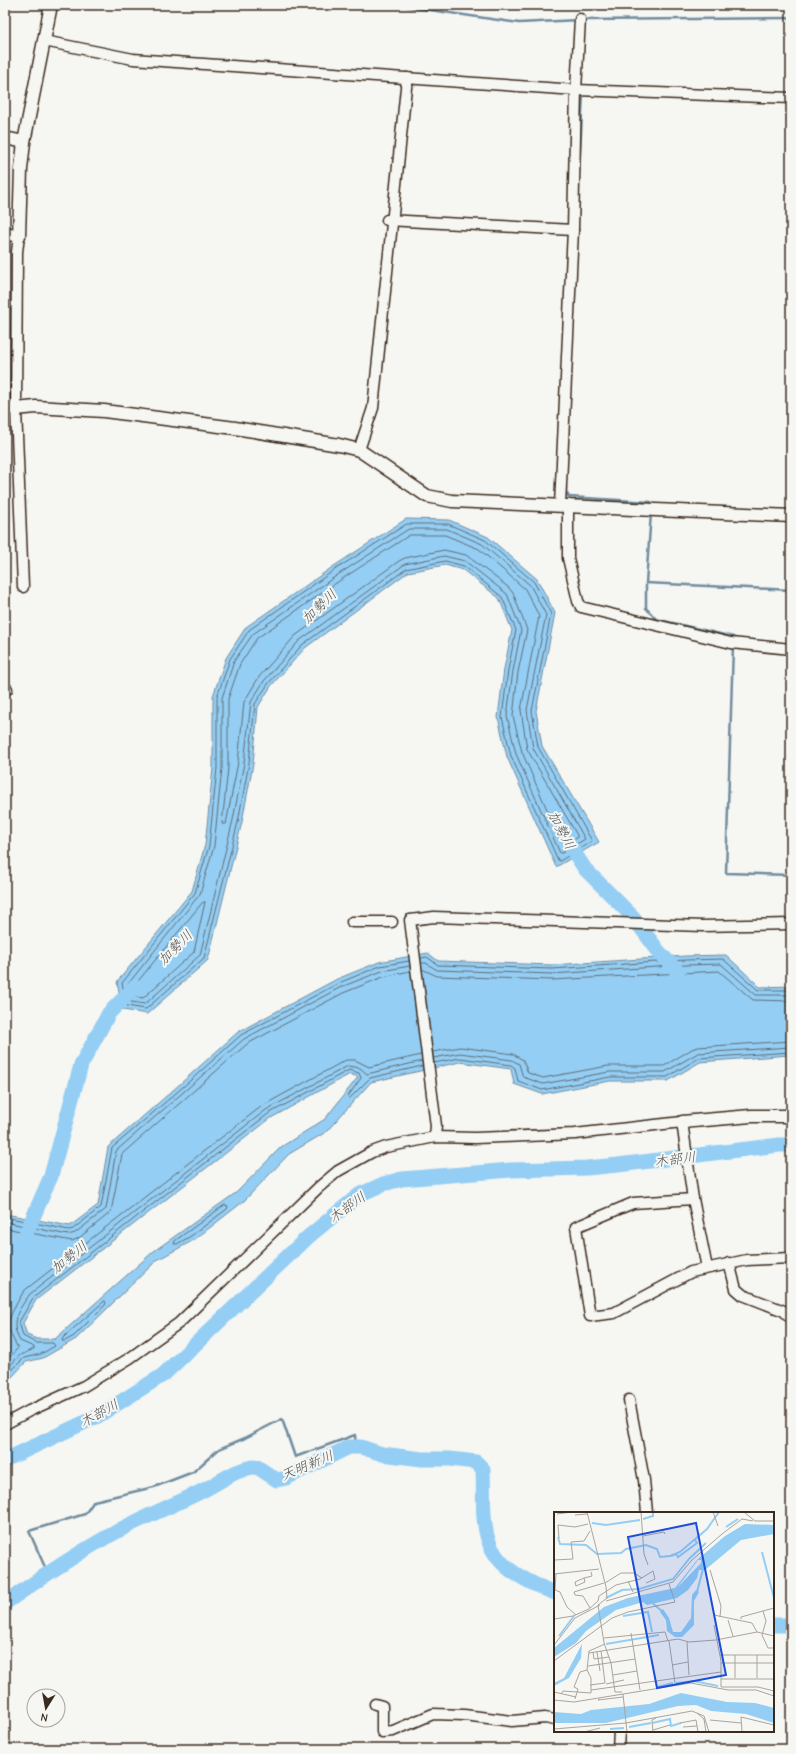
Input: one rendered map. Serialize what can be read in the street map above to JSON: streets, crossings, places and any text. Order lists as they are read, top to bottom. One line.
{"water":["加勢川","木部川","天明新川"],"north":"bottom"}
